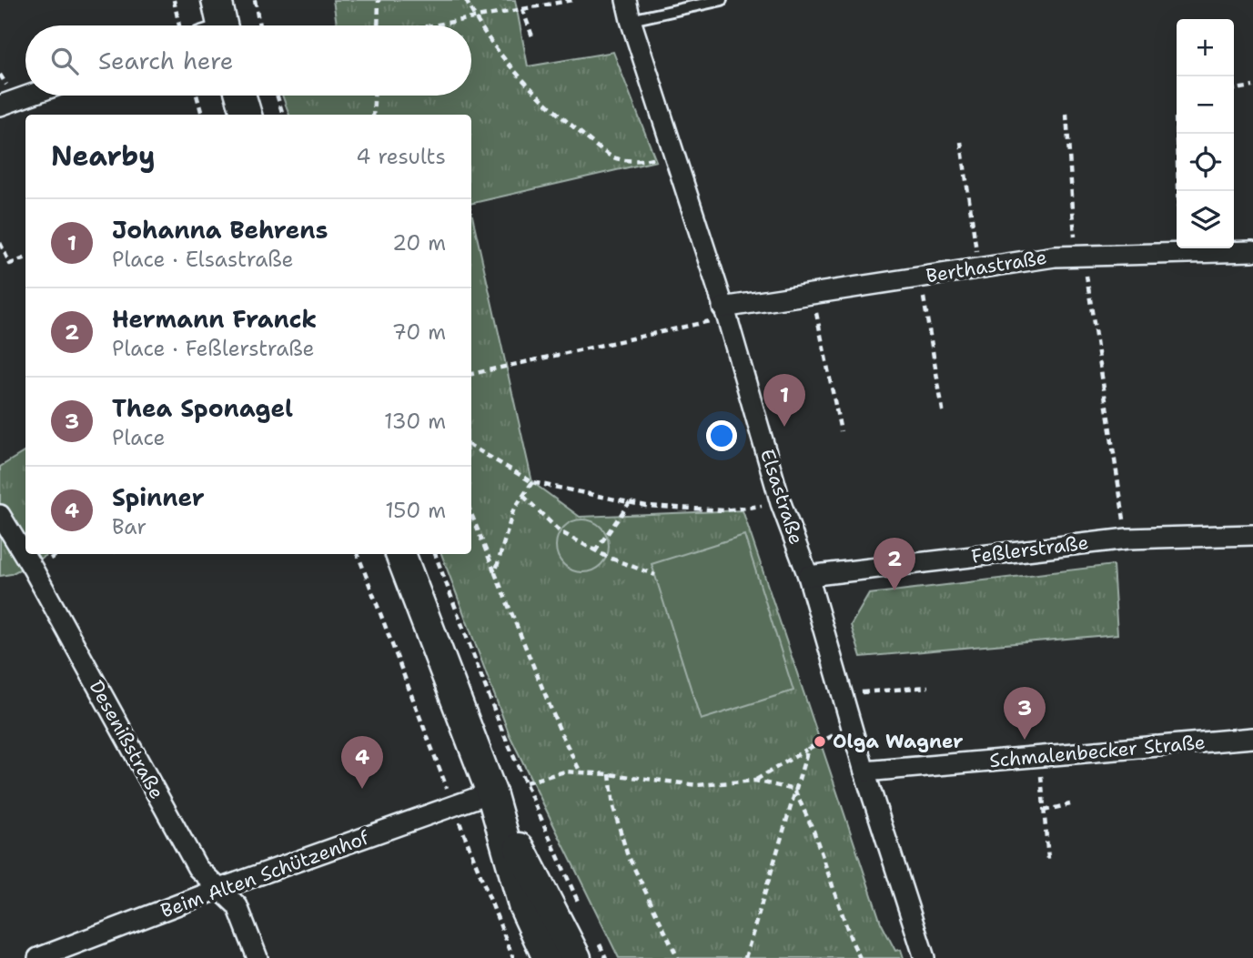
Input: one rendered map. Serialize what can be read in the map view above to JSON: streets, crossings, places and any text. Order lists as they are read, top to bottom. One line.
{"streets":{"street":["Berthastraße","Elsastraße","Feßlerstraße","Desenißstraße","Schmalenbecker Straße","Beim Alten Schützenhof"]},"crossings":[["Berthastraße","Elsastraße"],["Elsastraße","Feßlerstraße"],["Elsastraße","Schmalenbecker Straße"],["Desenißstraße","Beim Alten Schützenhof"]],"places":["Olga Wagner"],"page":{"map_buttons":["+","−"],"search":"Search here","heading":["Nearby","4 results"],"list":[{"mark":"1","name":"Johanna Behrens","note":"Place · Elsastraße","value":"20 m"},{"mark":"2","name":"Hermann Franck","note":"Place · Feßlerstraße","value":"70 m"},{"mark":"3","name":"Thea Sponagel","note":"Place","value":"130 m"},{"mark":"4","name":"Spinner","note":"Bar","value":"150 m"}],"pins":["1","2","3","4"]}}
